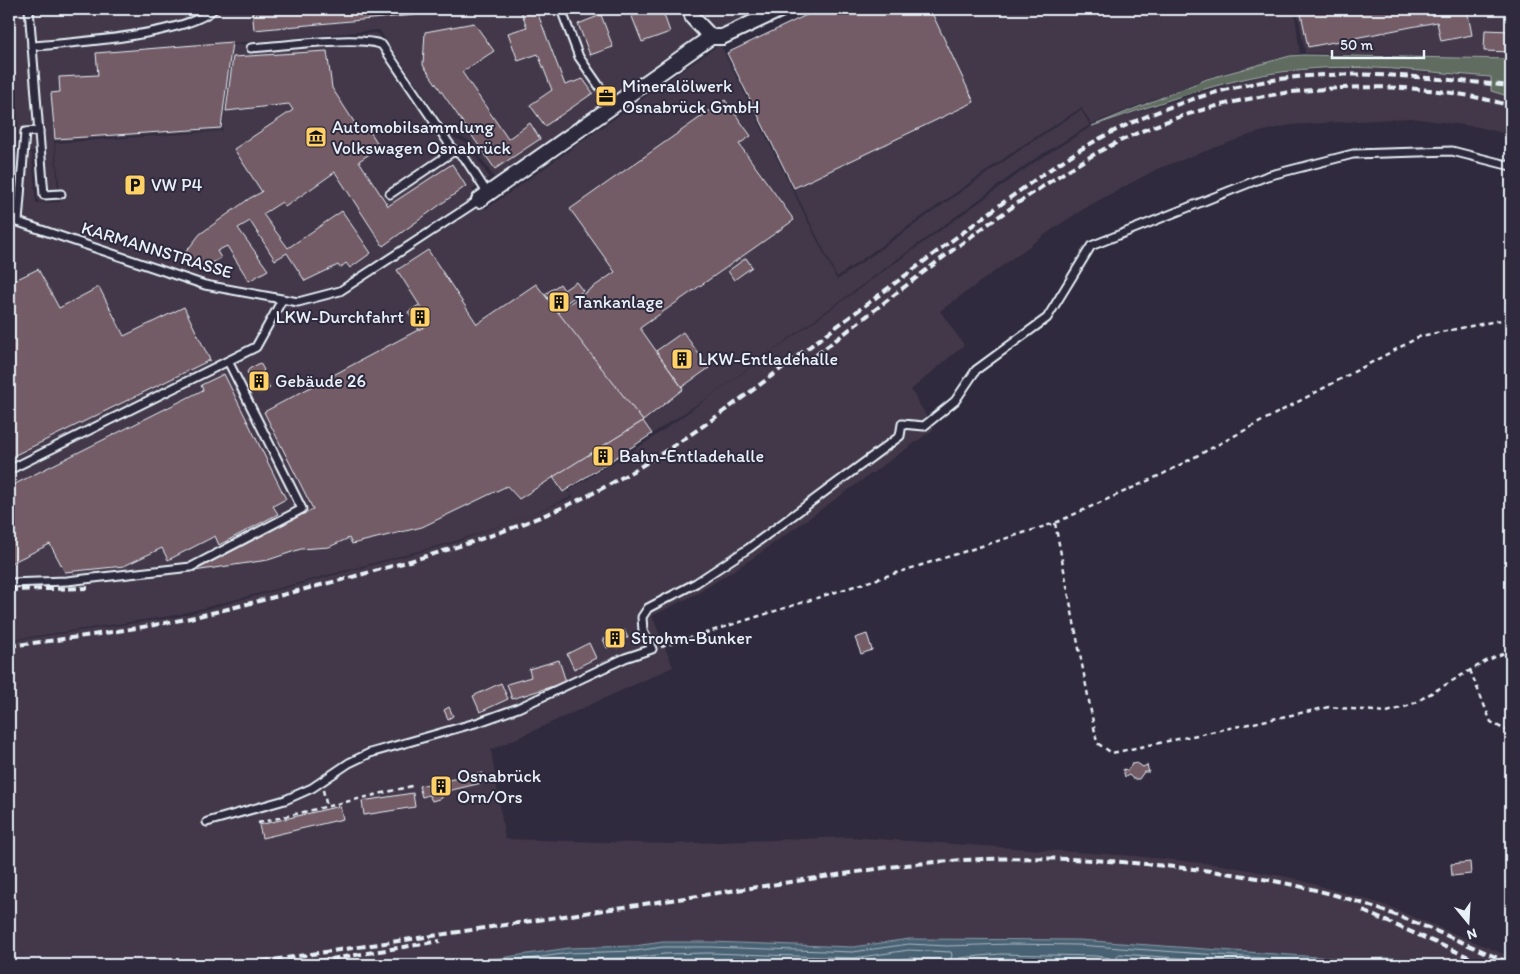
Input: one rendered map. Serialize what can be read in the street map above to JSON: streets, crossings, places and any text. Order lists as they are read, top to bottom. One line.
{"streets":{"lane":["KARMANNSTRASSE"]},"places":{"office":["Mineralölwerk Osnabrück GmbH"],"museum":["Automobilsammlung Volkswagen Osnabrück"],"parking":["VW P4"],"building":["Tankanlage","LKW-Durchfahrt","LKW-Entladehalle","Gebäude 26","Bahn-Entladehalle","Strohm-Bunker","Osnabrück Orn/Ors"]},"scale_bar":"50 m","north":"bottom"}
